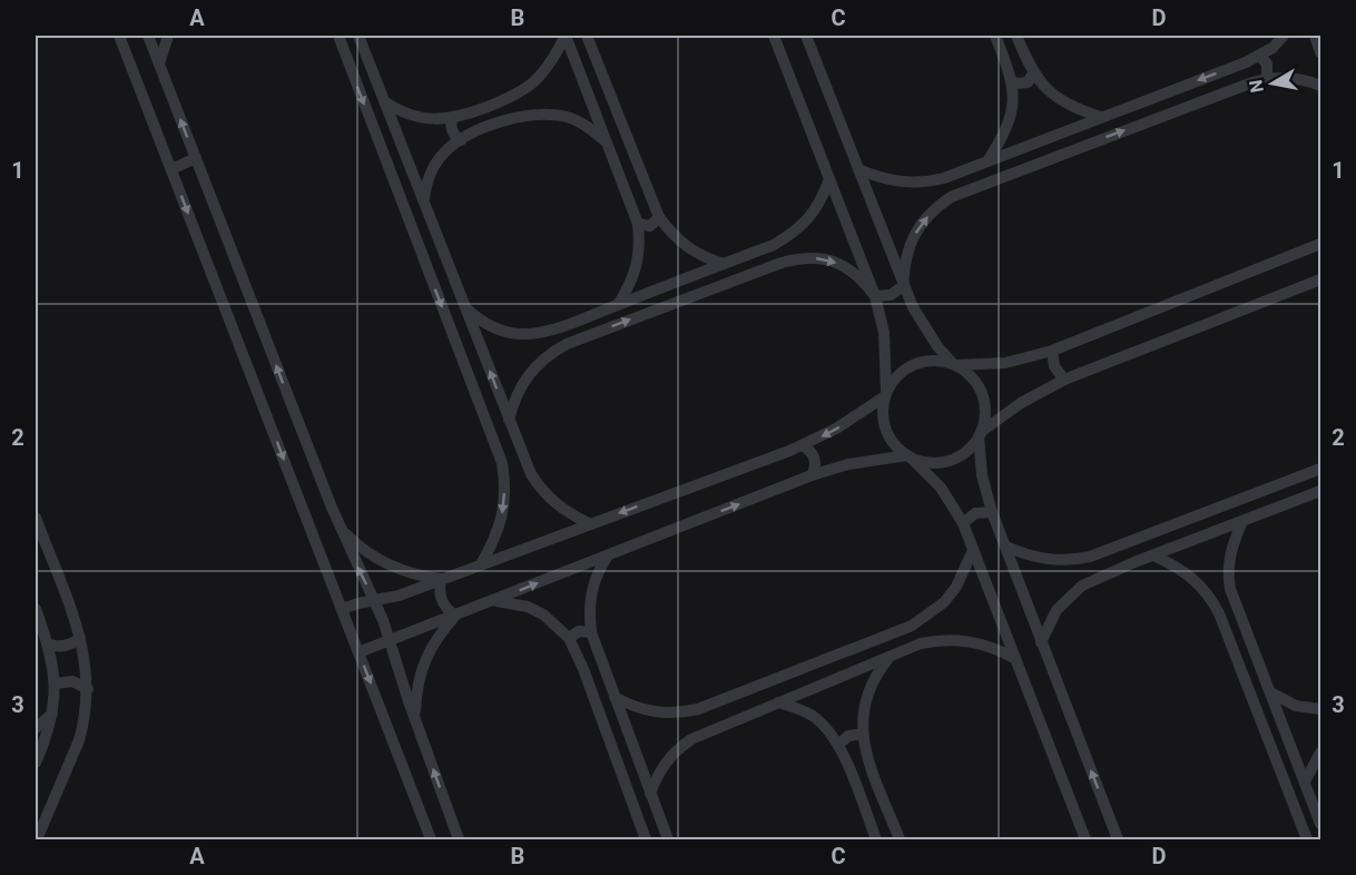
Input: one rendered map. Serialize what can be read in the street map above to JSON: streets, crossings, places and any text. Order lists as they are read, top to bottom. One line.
{"north":"left","grid":{"columns":["A","B","C","D"],"rows":["1","2","3"]}}
